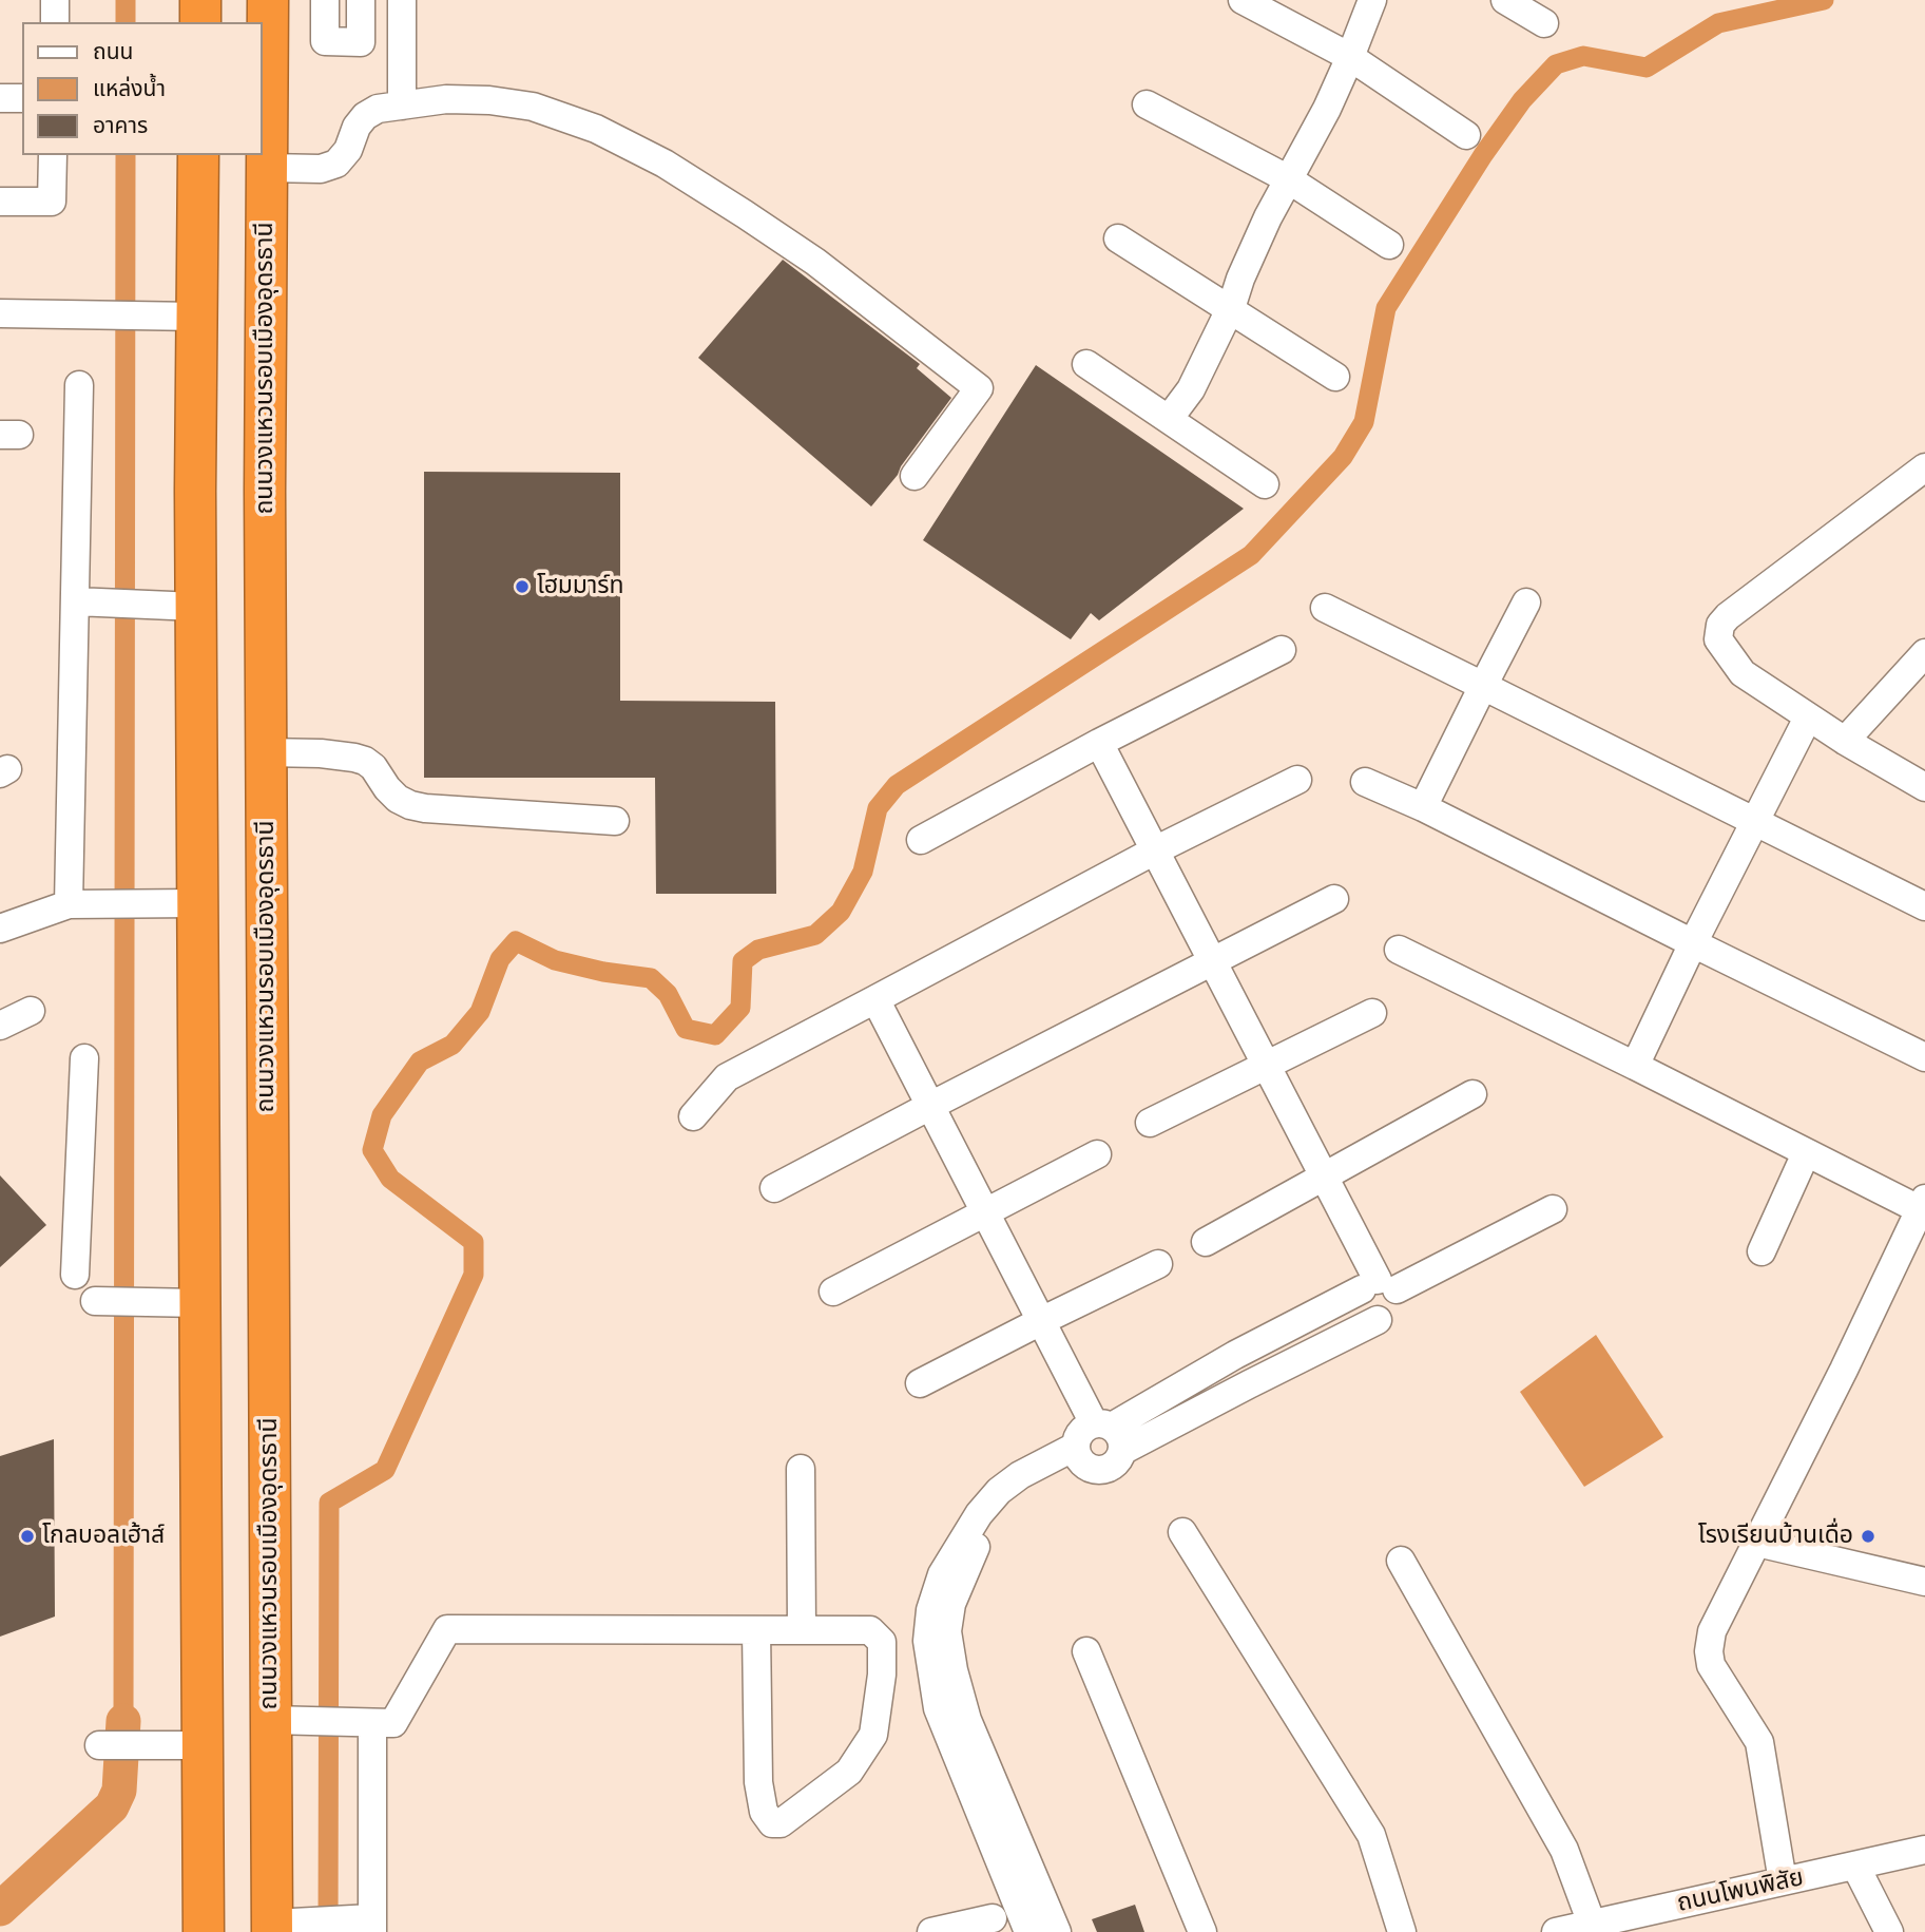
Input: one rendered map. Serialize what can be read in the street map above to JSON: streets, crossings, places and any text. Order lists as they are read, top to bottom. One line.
{"streets":{"highway":["ถนนวงแหวนรอบเมืองอุดรธานี"],"street":["ถนนโพนพิสัย"]},"places":["โฮมมาร์ท","โกลบอลเฮ้าส์","โรงเรียนบ้านเดื่อ"],"legend":["ถนน","แหล่งน้ำ","อาคาร"]}
